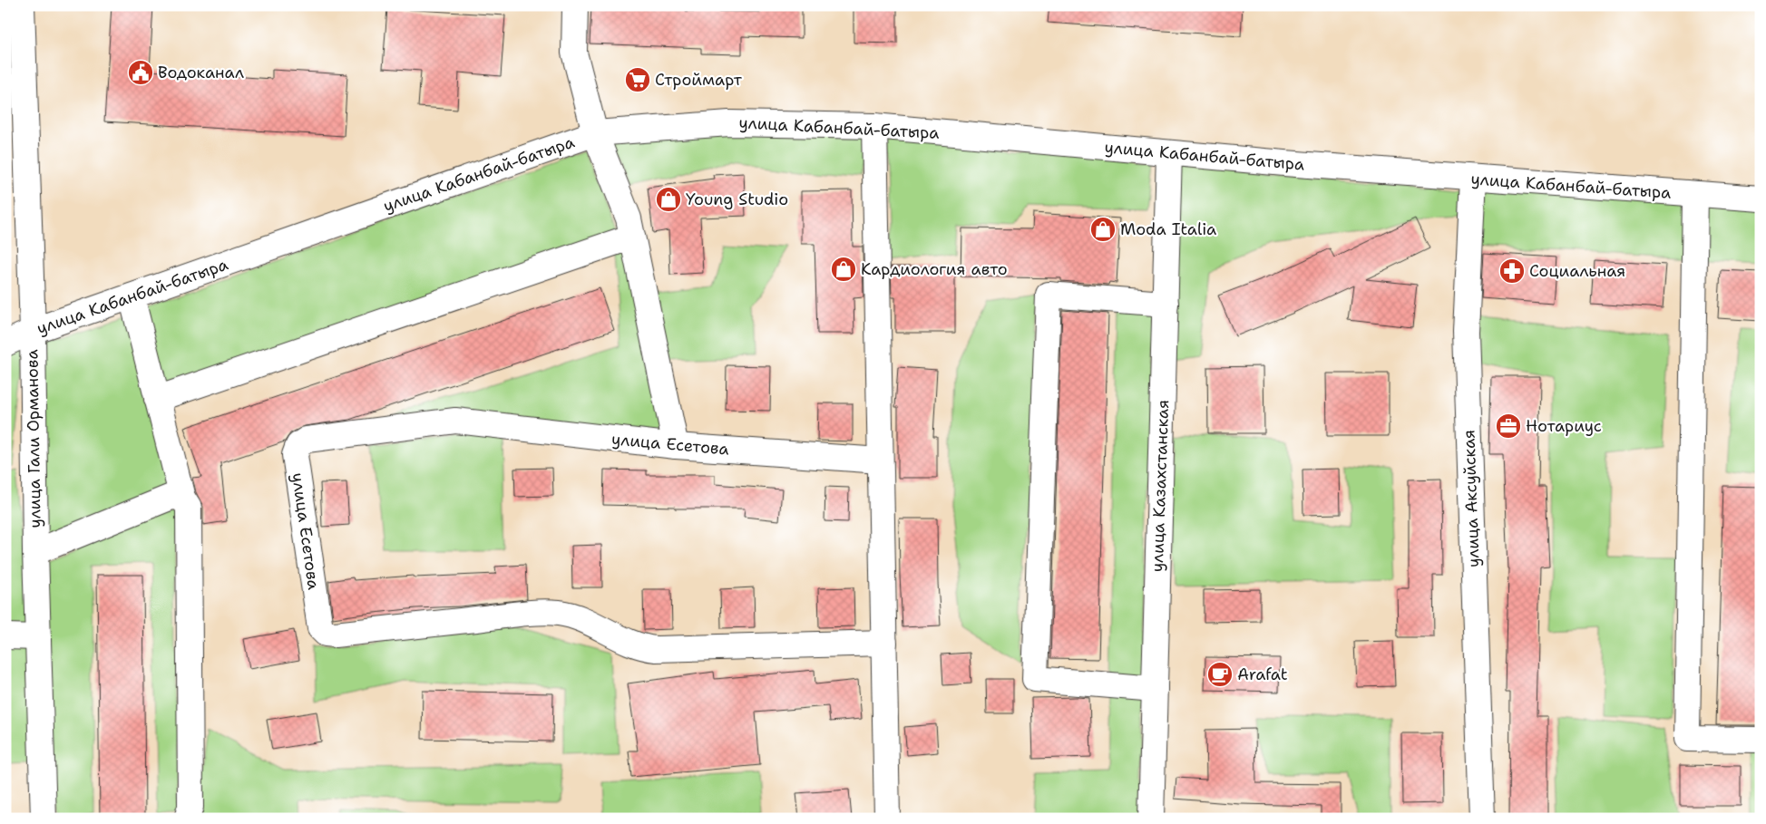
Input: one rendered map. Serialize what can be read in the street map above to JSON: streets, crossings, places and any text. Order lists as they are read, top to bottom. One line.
{"streets":{"street":["улица Кабанбай-батыра","улица Гали Орманова","улица Есетова","улица Казахстанская","улица Аксуйская"]},"crossings":[["улица Кабанбай-батыра","улица Гали Орманова"],["улица Кабанбай-батыра","улица Казахстанская"],["улица Кабанбай-батыра","улица Аксуйская"]],"places":{"public building":["Водоканал"],"supermarket":["Строймарт"],"shop":["Young Studio","Moda Italia","Кардиология авто"],"pharmacy":["Социальная"],"office":["Нотариус"],"cafe":["Arafat"]}}
